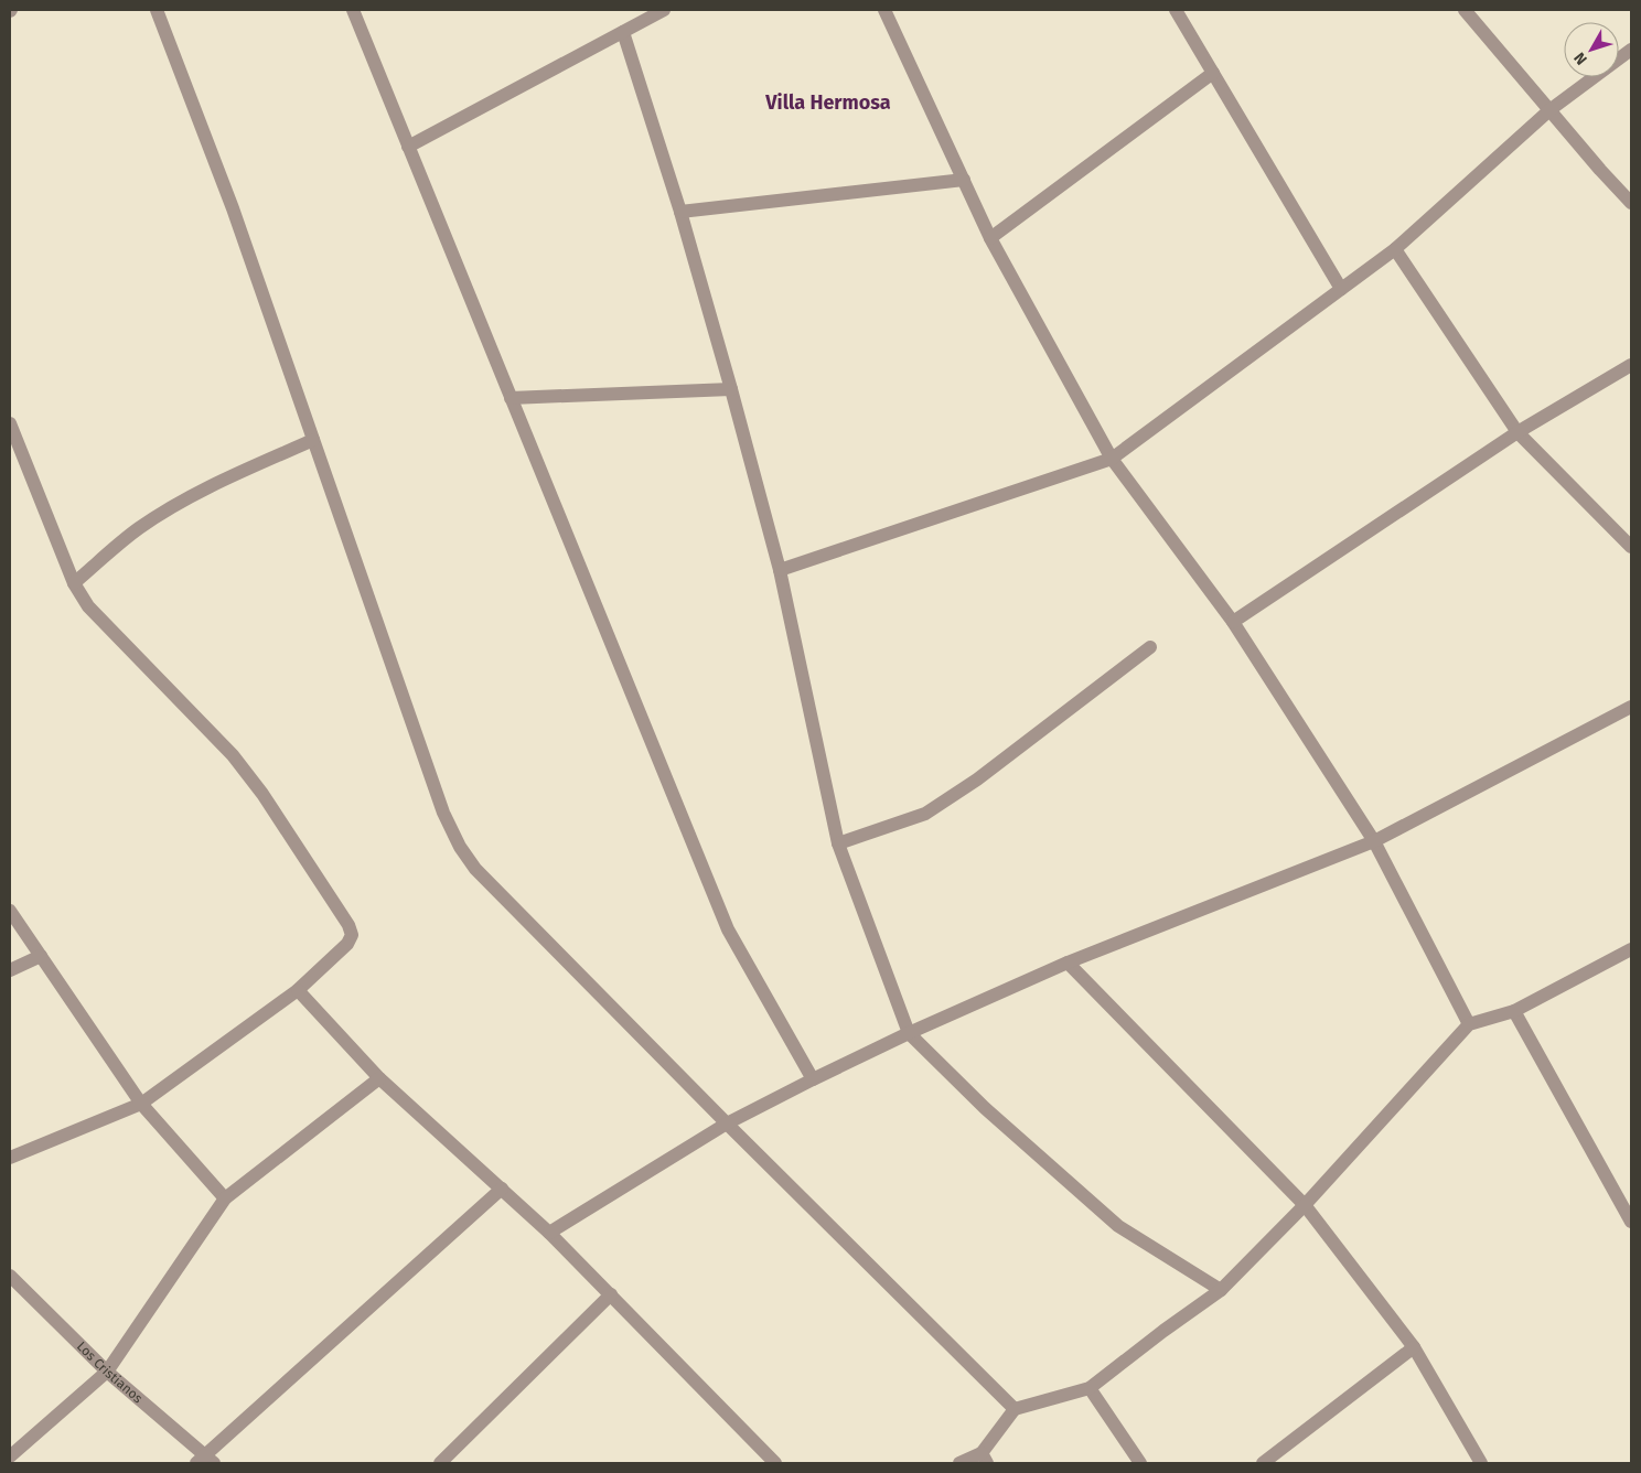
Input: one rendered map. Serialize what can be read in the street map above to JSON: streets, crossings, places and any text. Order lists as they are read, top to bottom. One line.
{"streets":{"street":["Los Cristianos"]},"districts":["Villa Hermosa"],"north":"bottom left"}
